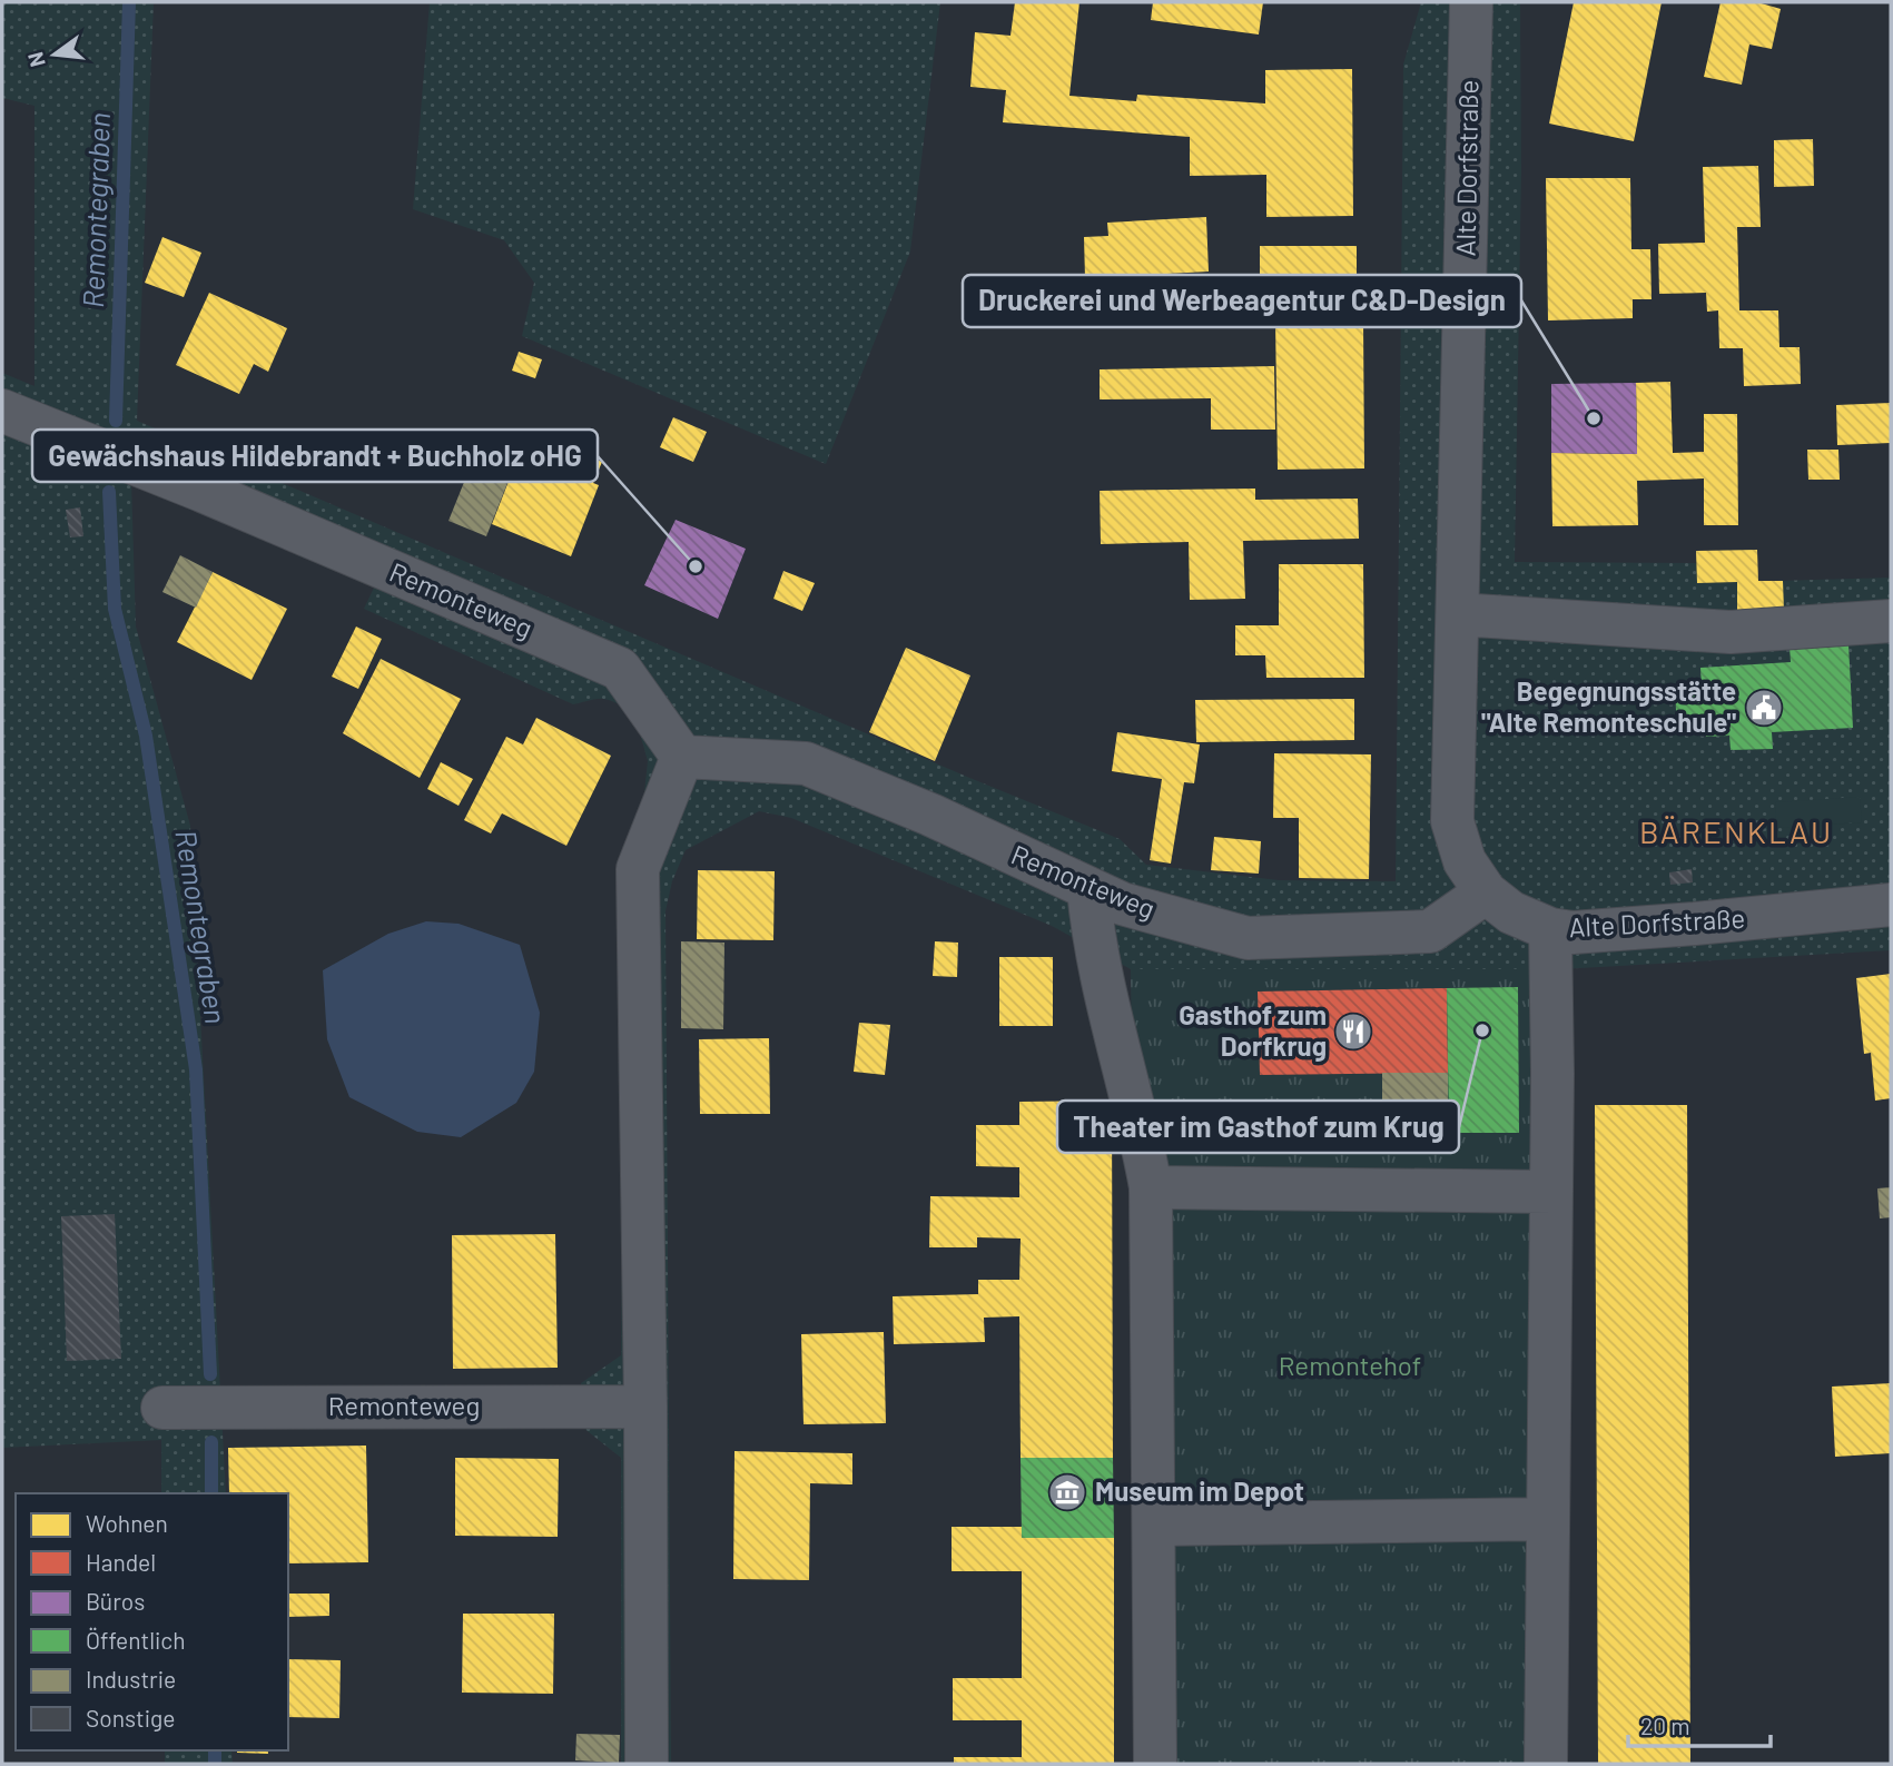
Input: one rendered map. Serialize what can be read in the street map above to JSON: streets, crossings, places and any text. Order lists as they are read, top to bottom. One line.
{"streets":{"street":["Alte Dorfstraße","Remonteweg"]},"crossings":[["Alte Dorfstraße","Remonteweg"]],"districts":["BÄRENKLAU"],"water":["Remontegraben"],"parks":["Remontehof"],"places":{"other":["Druckerei und Werbeagentur C&D-Design","Gewächshaus Hildebrandt + Buchholz oHG","Theater im Gasthof zum Krug"],"public building":["Begegnungsstätte \"Alte Remonteschule\""],"restaurant":["Gasthof zum Dorfkrug"],"museum":["Museum im Depot"]},"legend":["Wohnen","Handel","Büros","Öffentlich","Industrie","Sonstige"],"scale_bar":"20 m","north":"left"}
